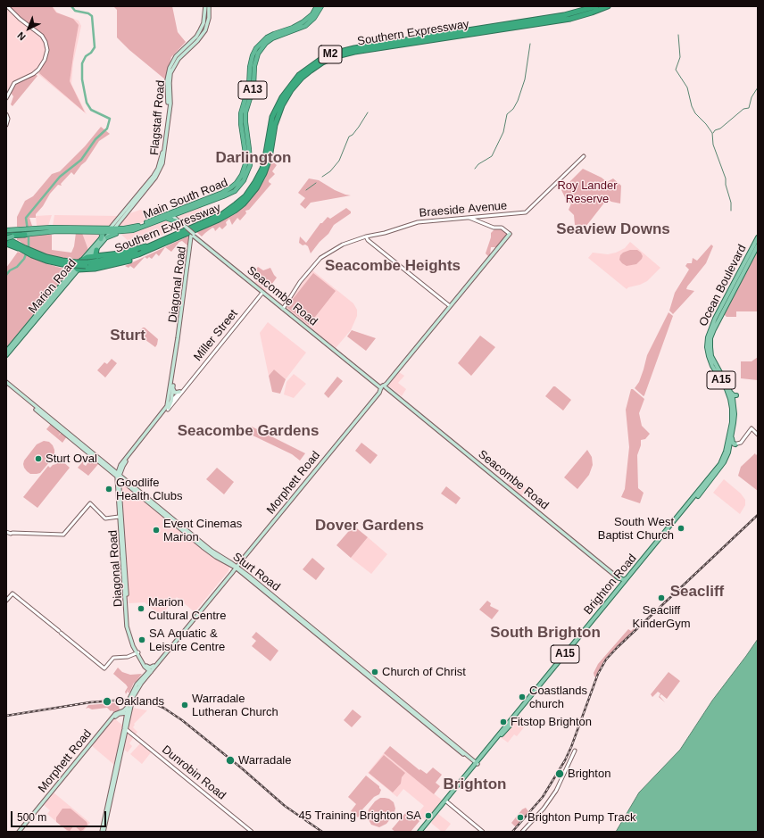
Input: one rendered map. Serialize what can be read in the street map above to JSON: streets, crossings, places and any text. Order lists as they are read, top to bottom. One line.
{"streets":{"highway":["Southern Expressway","M2","A13","Main South Road"],"main road":["Flagstaff Road","Diagonal Road","Ocean Boulevard","Marion Road","Seacombe Road","A15","Morphett Road","Sturt Road","Brighton Road"],"street":["Braeside Avenue","Miller Street","Dunrobin Road"]},"crossings":[["Southern Expressway","M2"],["Southern Expressway","Main South Road"],["Southern Expressway","Marion Road"],["M2","Marion Road"],["A13","Main South Road"],["A13","Marion Road"],["Flagstaff Road","Main South Road"],["Flagstaff Road","Marion Road"],["Main South Road","Marion Road"],["Main South Road","Seacombe Road"],["Braeside Avenue","Seacombe Road"],["Diagonal Road","Seacombe Road"],["Diagonal Road","Miller Street"],["Diagonal Road","Morphett Road"],["Diagonal Road","Sturt Road"],["Ocean Boulevard","Brighton Road"],["Seacombe Road","Miller Street"],["Seacombe Road","Morphett Road"],["Seacombe Road","Brighton Road"],["Morphett Road","Sturt Road"],["Sturt Road","Brighton Road"]],"districts":["Darlington","Seaview Downs","Seacombe Heights","Sturt","Seacombe Gardens","Dover Gardens","Seacliff","South Brighton","Brighton"],"parks":["Roy Lander Reserve"],"places":["Sturt Oval","Goodlife Health Clubs","South West Baptist Church","Event Cinemas Marion","Seacliff KinderGym","Marion Cultural Centre","SA Aquatic & Leisure Centre","Church of Christ","Coastlands church","Oaklands","Warradale Lutheran Church","Fitstop Brighton","Warradale","Brighton","45 Training Brighton SA","Brighton Pump Track"],"scale_bar":"500 m","north":"bottom left"}
